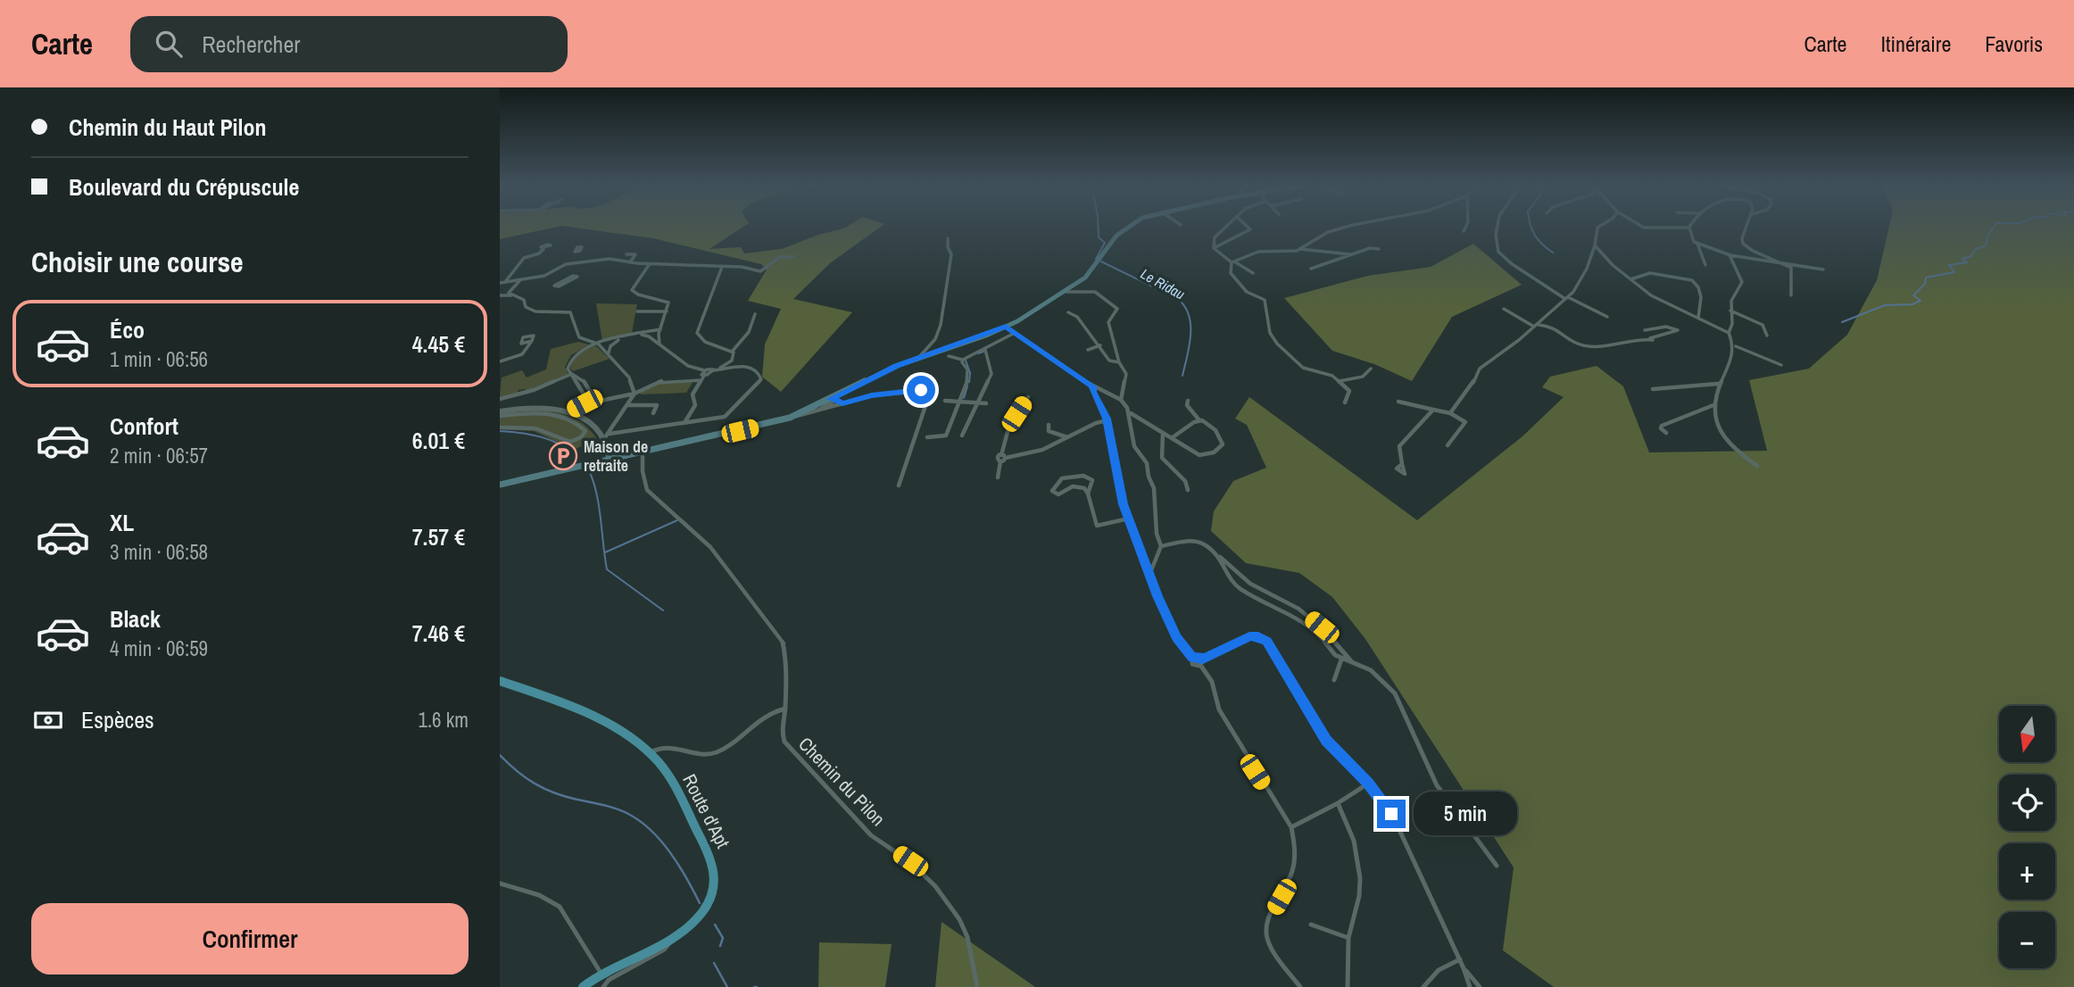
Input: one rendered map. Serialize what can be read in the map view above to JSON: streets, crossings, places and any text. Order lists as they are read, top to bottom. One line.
{"streets":{"main road":["Route d'Apt"],"street":["Chemin du Pilon"]},"water":["Le Ridau"],"places":{"parking":["Maison de retraite"]},"north":"bottom","page":{"header":"Carte","search":"Rechercher","nav":["Carte","Itinéraire","Favoris"],"banner":["Chemin du Haut Pilon","Boulevard du Crépuscule"],"heading":"Choisir une course","list":[{"name":"Éco","note":"1 min · 06:56","value":"4.45 €"},{"name":"Confort","note":"2 min · 06:57","value":"6.01 €"},{"name":"XL","note":"3 min · 06:58","value":"7.57 €"},{"name":"Black","note":"4 min · 06:59","value":"7.46 €"}],"pay":["Espèces","1.6 km"],"map_buttons":["+","−"],"bubble":"5 min","buttons":"Confirmer"}}
